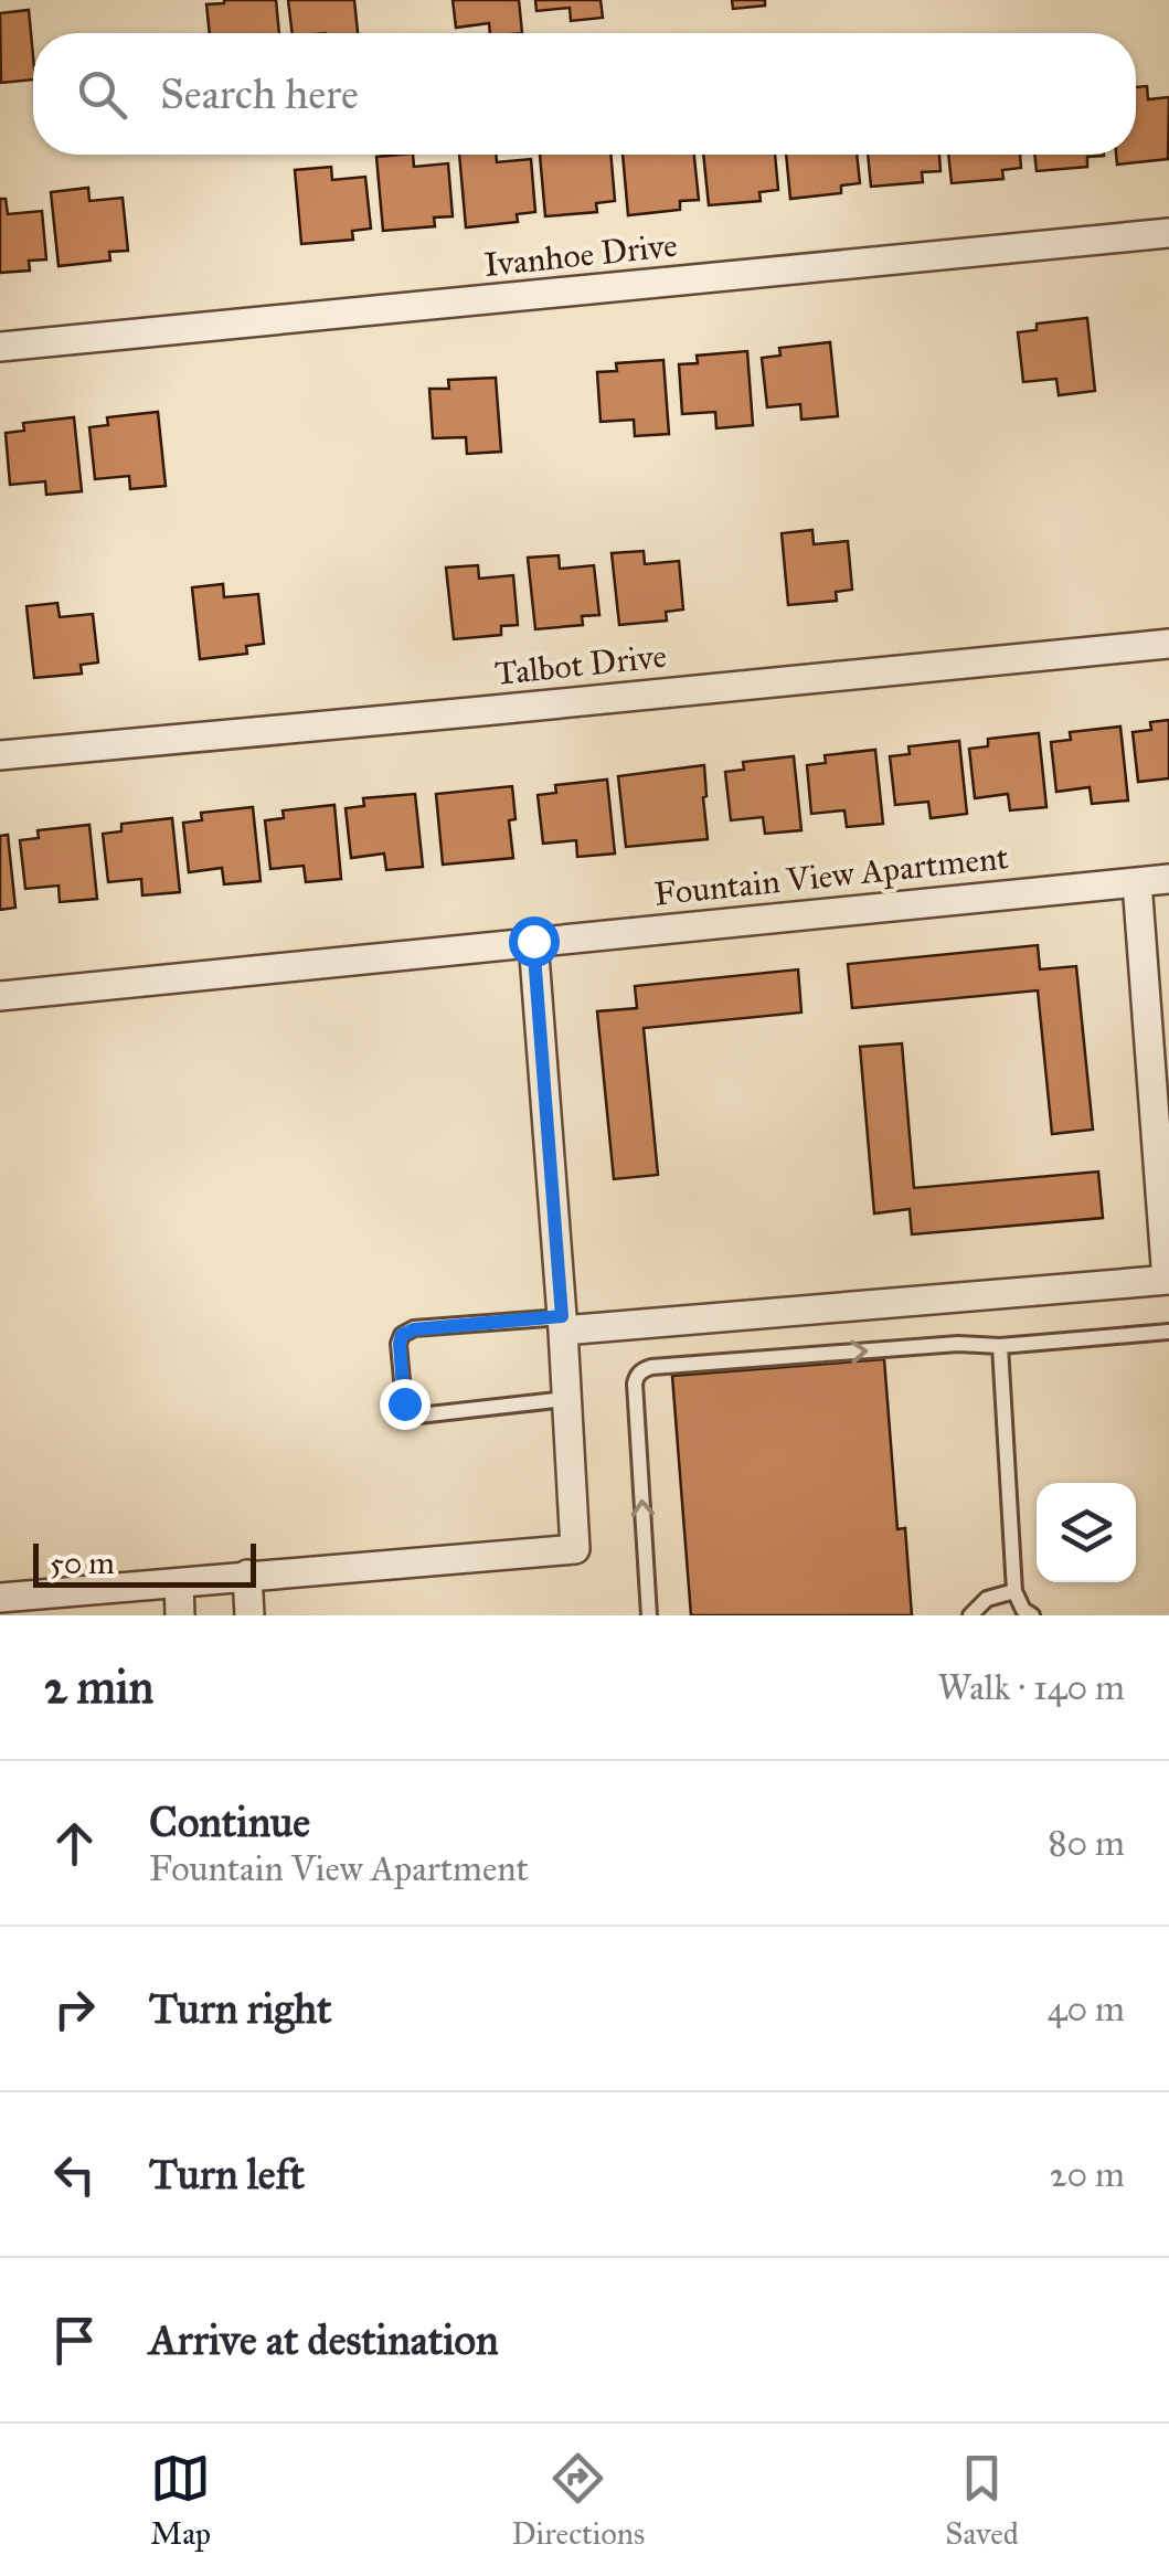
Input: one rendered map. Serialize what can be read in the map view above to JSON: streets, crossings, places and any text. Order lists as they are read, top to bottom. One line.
{"streets":{"street":["Ivanhoe Drive","Talbot Drive","Fountain View Apartment"]},"scale_bar":"50 m","page":{"search":"Search here","scale":"50 m","heading":["2 min","Walk · 140 m"],"list":[["Continue","Fountain View Apartment","80 m"],["Turn right","40 m"],["Turn left","20 m"],"Arrive at destination"],"nav":["Map","Directions","Saved"]}}
